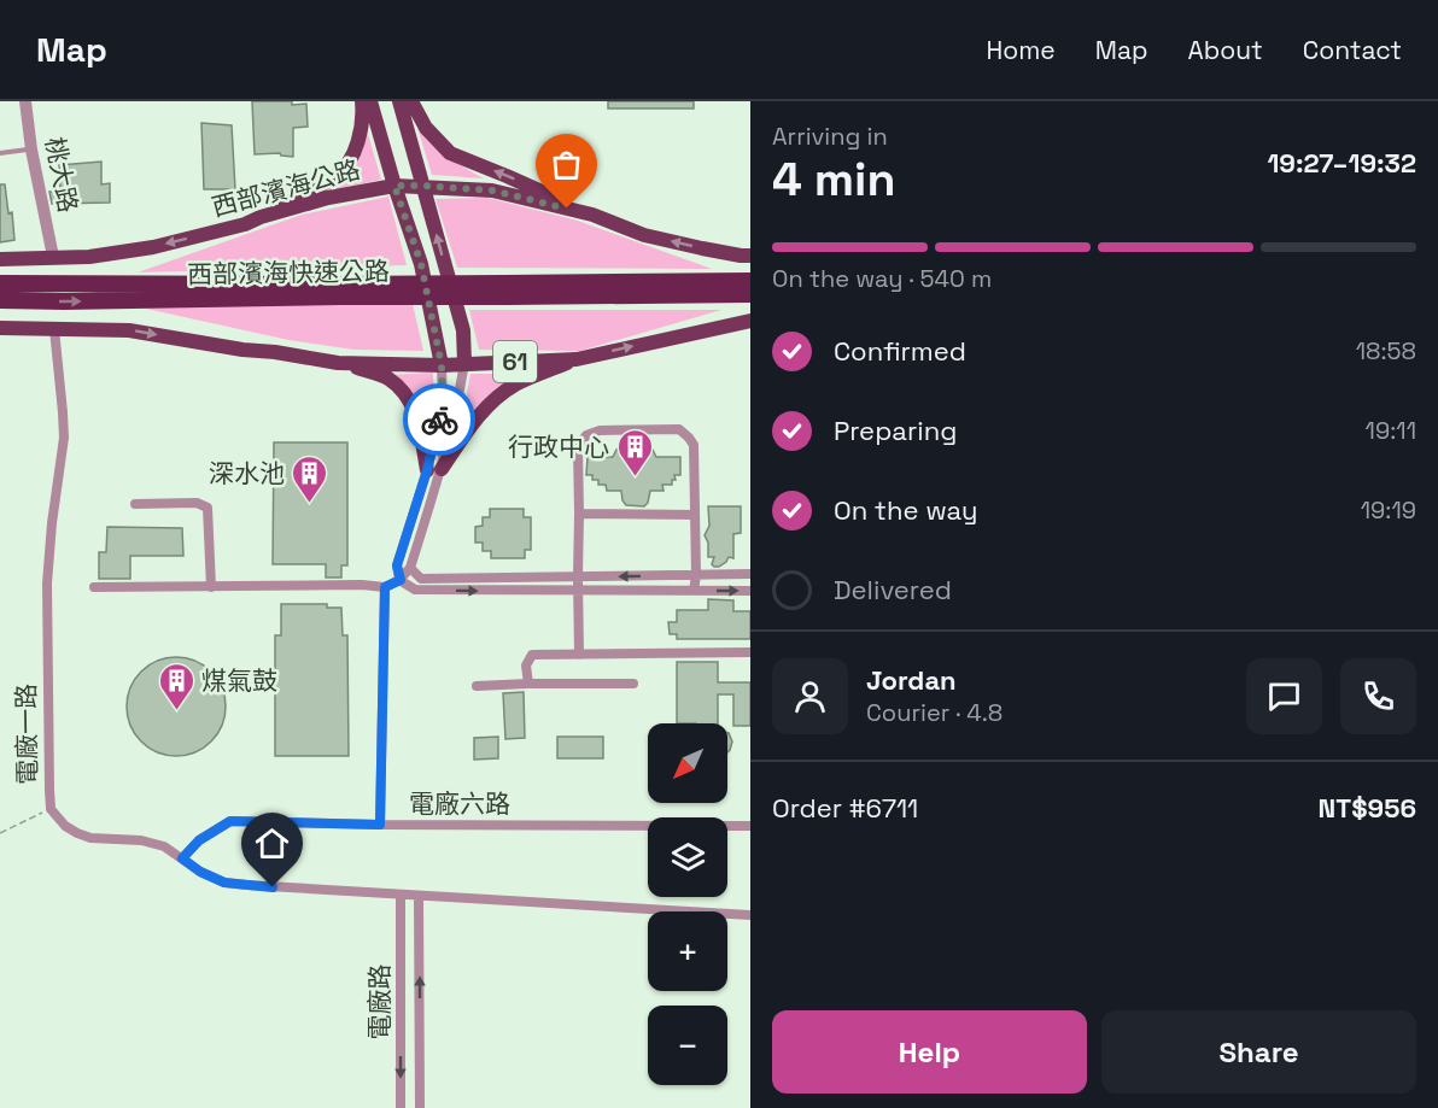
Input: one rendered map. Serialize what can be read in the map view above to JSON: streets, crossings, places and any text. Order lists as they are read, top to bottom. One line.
{"streets":{"highway":["西部濱海快速公路"],"main road":["西部濱海公路","61"],"street":["桃大路","電廠一路","電廠六路","電廠路"]},"crossings":[["桃大路","西部濱海公路"],["61","電廠一路"],["電廠一路","電廠六路"],["電廠一路","電廠路"]],"places":{"building":["行政中心","深水池","煤氣鼓"]},"north":"bottom left","page":{"header":"Map","nav":["Home","Map","About","Contact"],"heading":["4 min","Arriving in","19:27–19:32"],"panel":["Jordan","Courier · 4.8","Order #6711","NT$956"],"bar":"On the way · 540 m","list":[["Confirmed","18:58"],["Preparing","19:11"],["On the way","19:19"],"Delivered"],"map_buttons":["+","−"],"buttons":["Help","Share"]}}
